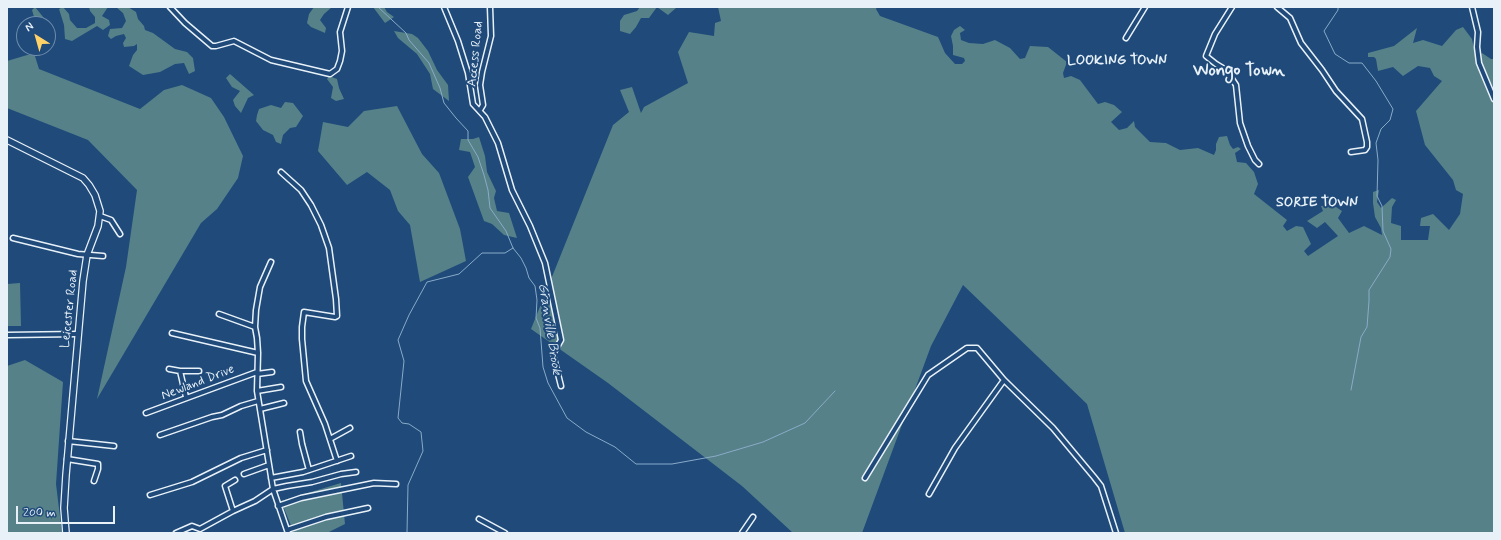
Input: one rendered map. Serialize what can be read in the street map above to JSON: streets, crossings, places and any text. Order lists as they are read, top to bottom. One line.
{"streets":{"street":["Access Road","Leicester Road","Newland Drive"]},"districts":["LOOKING TOWN","Wongo Town","SORIE TOWN"],"water":["Granville Brook"],"scale_bar":"200 m","north":"top left"}
